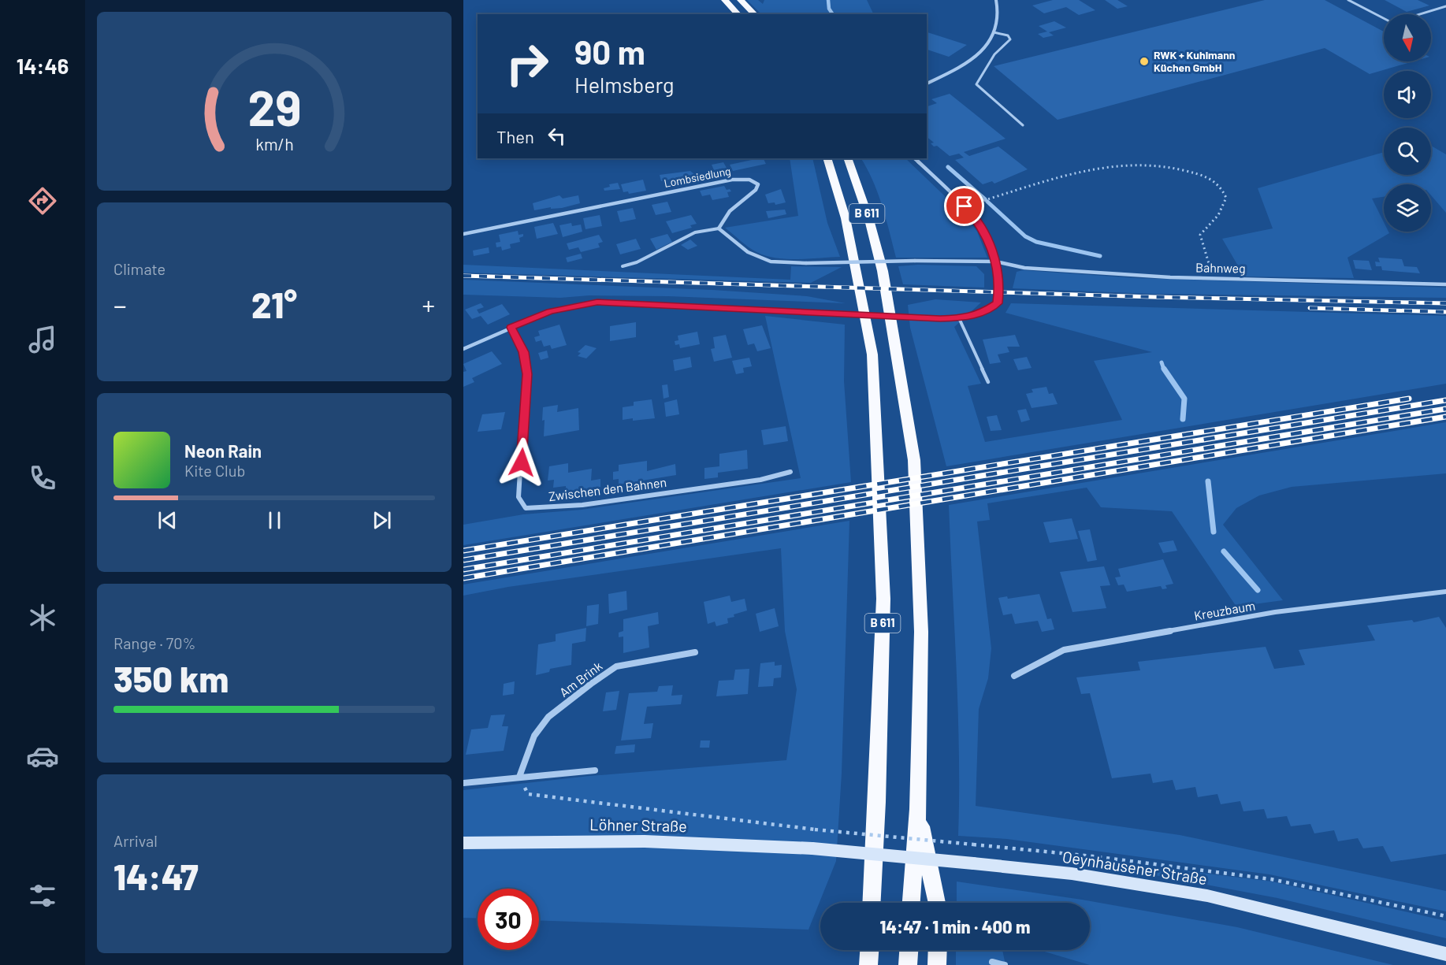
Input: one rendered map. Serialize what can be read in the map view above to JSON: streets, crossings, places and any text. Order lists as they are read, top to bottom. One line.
{"streets":{"highway":["B 611"],"main road":["Löhner Straße","Oeynhausener Straße"],"street":["Lombsiedlung","Bahnweg","Zwischen den Bahnen","Kreuzbaum","Am Brink"]},"crossings":[["Löhner Straße","Oeynhausener Straße"]],"places":["RWK + Kuhlmann Küchen GmbH"],"north":"bottom","page":{"tabs":"14:46","turn":["90 m","Helmsberg"],"then":"Then","tile":["Climate",["Range · 70%","350 km"],["Arrival","14:47"]],"heat":["−","21°","+"],"song":["Neon Rain","Kite Club"],"limit":"30","trip":"14:47 · 1 min · 400 m","gauge":["29","km/h"]}}
